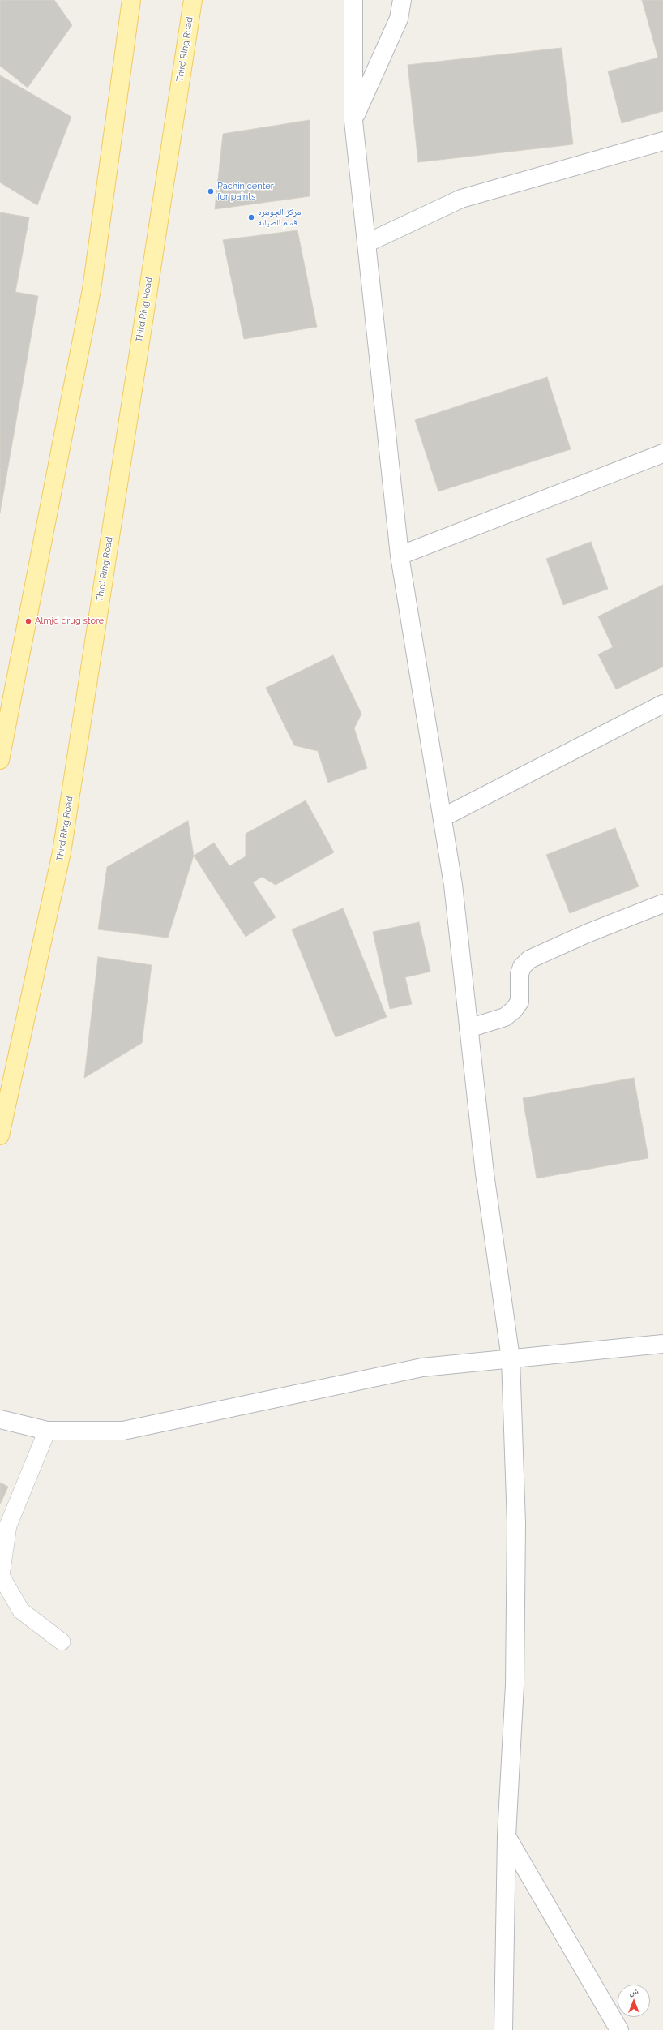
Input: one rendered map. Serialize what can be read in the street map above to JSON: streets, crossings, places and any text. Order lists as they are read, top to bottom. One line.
{"streets":{"main road":["Third Ring Road"]},"places":["Pachin center for paints","مركز الجوهره قسم الصيانه","Almjd drug store"],"north":"top"}
